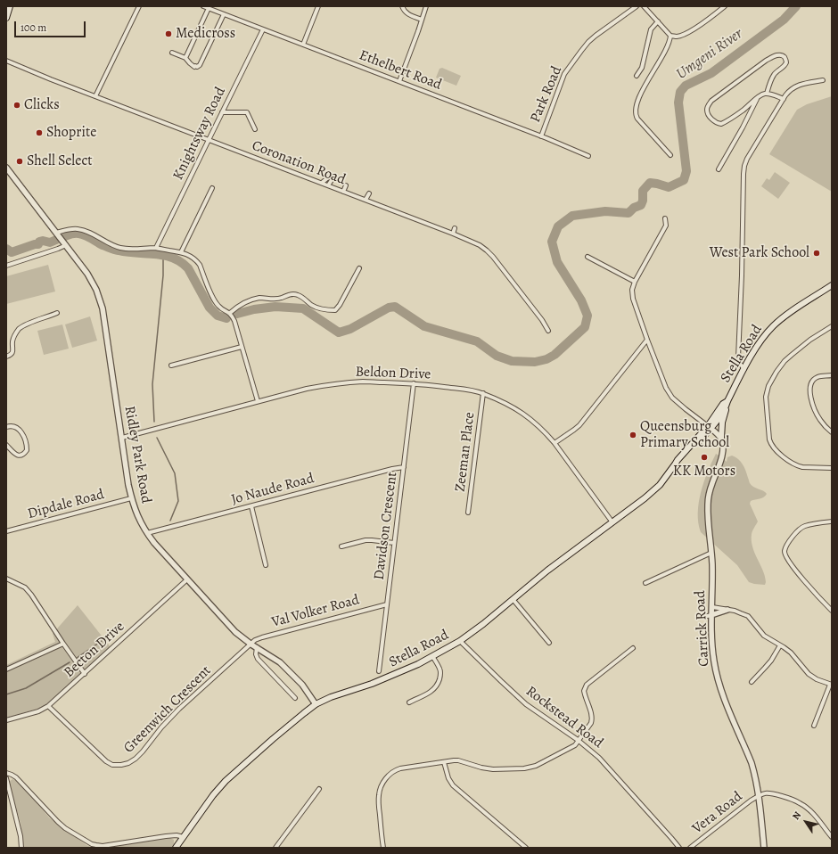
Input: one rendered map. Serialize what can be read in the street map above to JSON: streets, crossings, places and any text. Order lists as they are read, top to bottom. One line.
{"streets":{"main road":["Stella Road"],"street":["Ethelbert Road","Park Road","Knightsway Road","Coronation Road","Beldon Drive","Zeeman Place","Ridley Park Road","Jo Naude Road","Dipdale Road","Davidson Crescent","Val Volker Road","Carrick Road","Becton Drive","Greenwich Crescent","Rockstead Road","Vera Road"]},"crossings":[["Ethelbert Road","Park Road"],["Ethelbert Road","Knightsway Road"],["Knightsway Road","Coronation Road"],["Stella Road","Beldon Drive"],["Stella Road","Ridley Park Road"],["Stella Road","Rockstead Road"],["Beldon Drive","Zeeman Place"],["Beldon Drive","Ridley Park Road"],["Beldon Drive","Davidson Crescent"],["Ridley Park Road","Jo Naude Road"],["Ridley Park Road","Dipdale Road"],["Ridley Park Road","Val Volker Road"],["Ridley Park Road","Becton Drive"],["Ridley Park Road","Greenwich Crescent"],["Jo Naude Road","Davidson Crescent"],["Davidson Crescent","Val Volker Road"],["Val Volker Road","Greenwich Crescent"],["Carrick Road","Vera Road"],["Becton Drive","Greenwich Crescent"]],"water":["Umgeni River"],"places":["Medicross","Clicks","Shoprite","Shell Select","West Park School","Queensburg Primary School","KK Motors"],"scale_bar":"100 m","north":"top left"}
